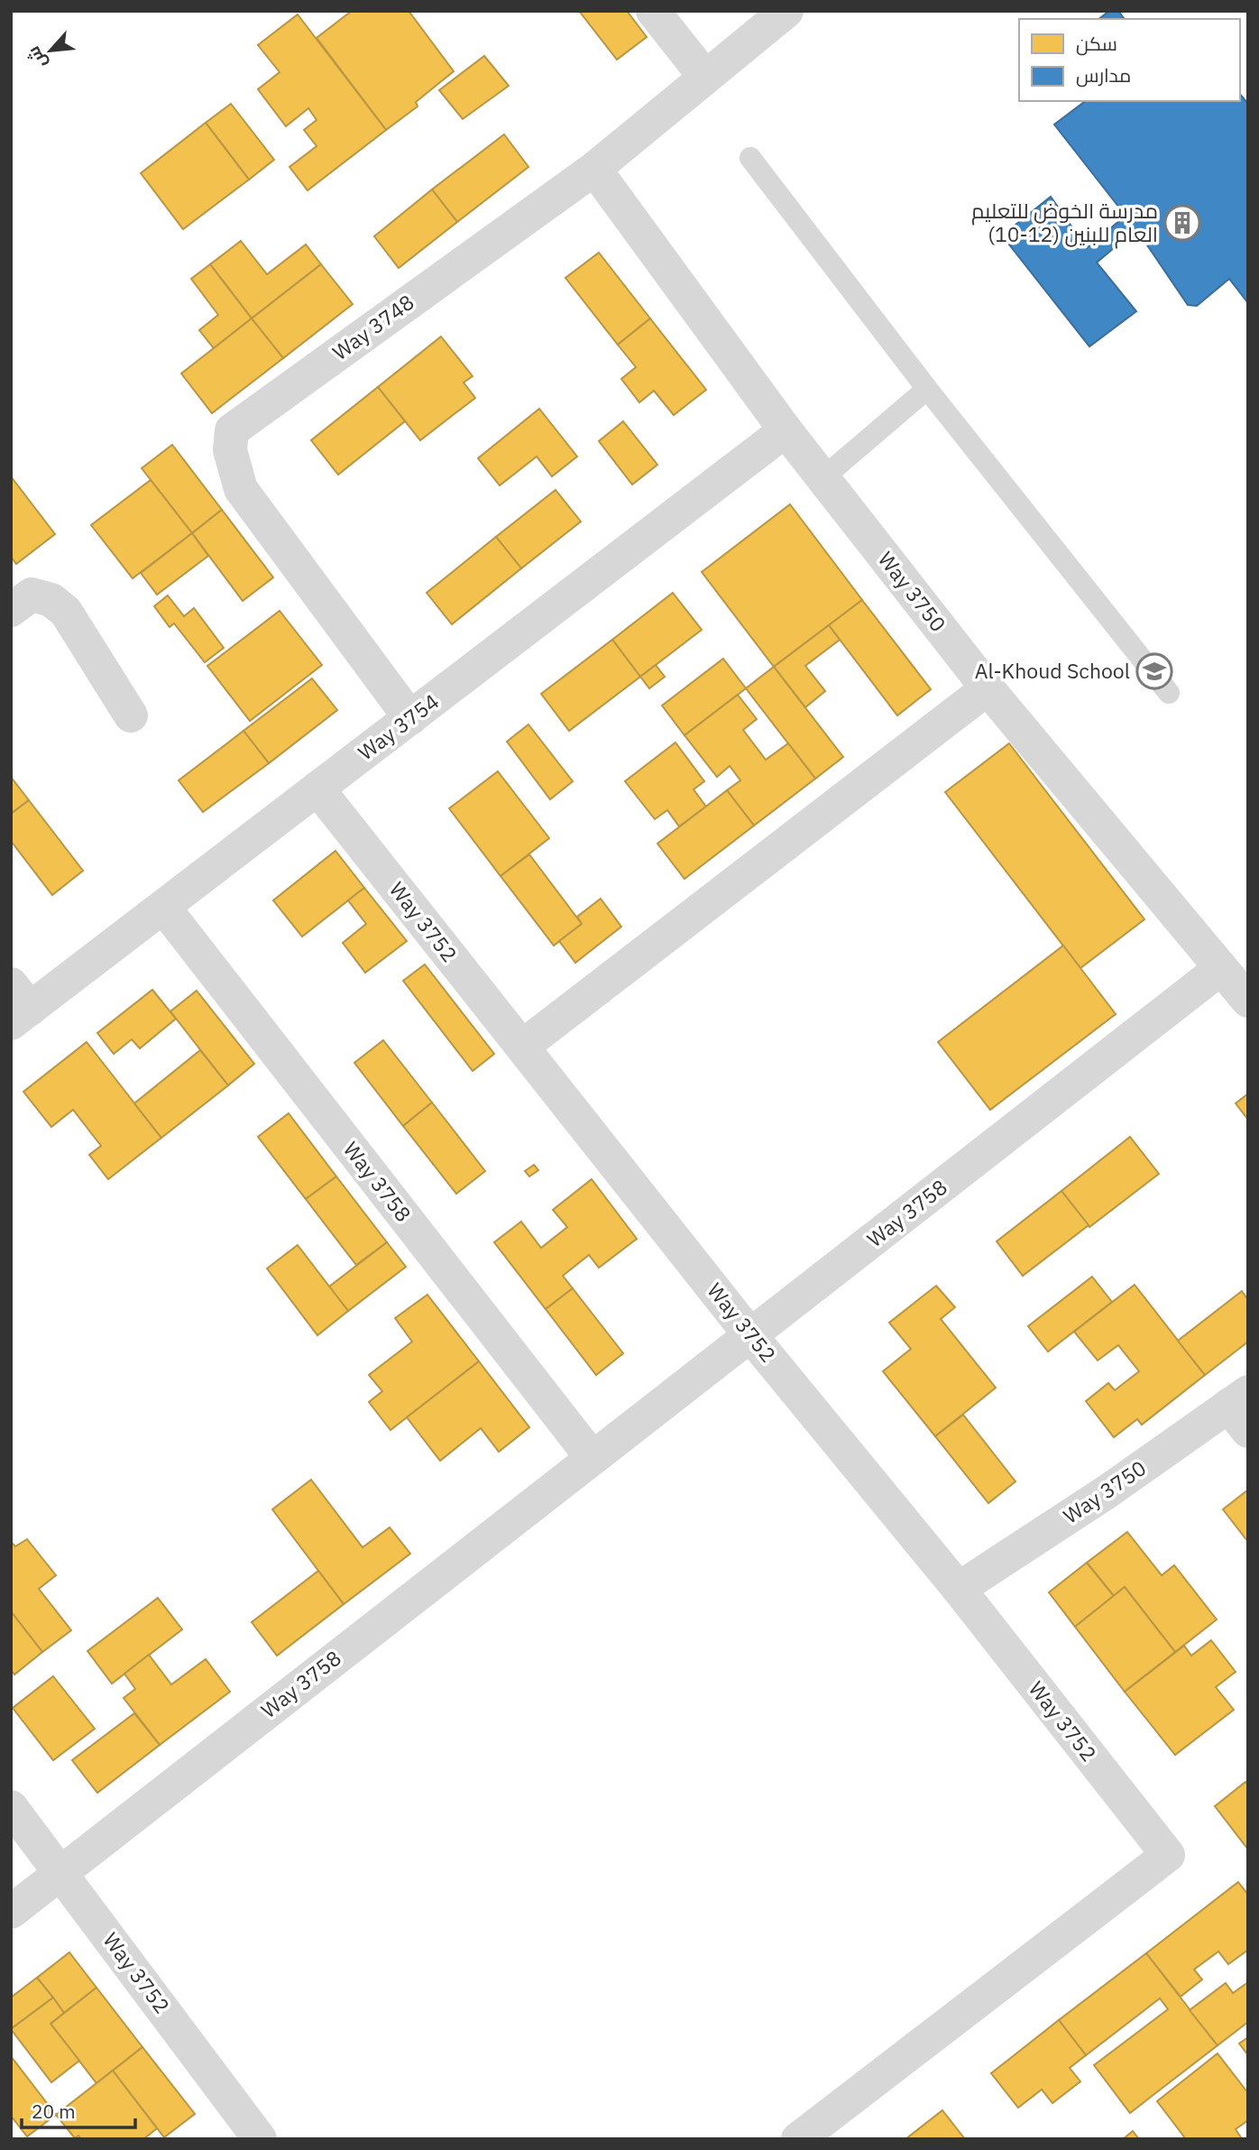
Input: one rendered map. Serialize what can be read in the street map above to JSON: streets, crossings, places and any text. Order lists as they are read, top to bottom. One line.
{"streets":{"street":["Way 3748","Way 3750","Way 3754","Way 3752","Way 3758"]},"crossings":[["Way 3748","Way 3750"],["Way 3748","Way 3754"],["Way 3750","Way 3754"],["Way 3750","Way 3752"],["Way 3750","Way 3758"],["Way 3754","Way 3752"],["Way 3754","Way 3758"],["Way 3752","Way 3758"]],"places":{"building":["مدرسة الخوض للتعليم العام للبنين (12-10)"],"school or university":["Al-Khoud School"]},"legend":["سكن","مدارس"],"scale_bar":"20 m","north":"bottom left"}
